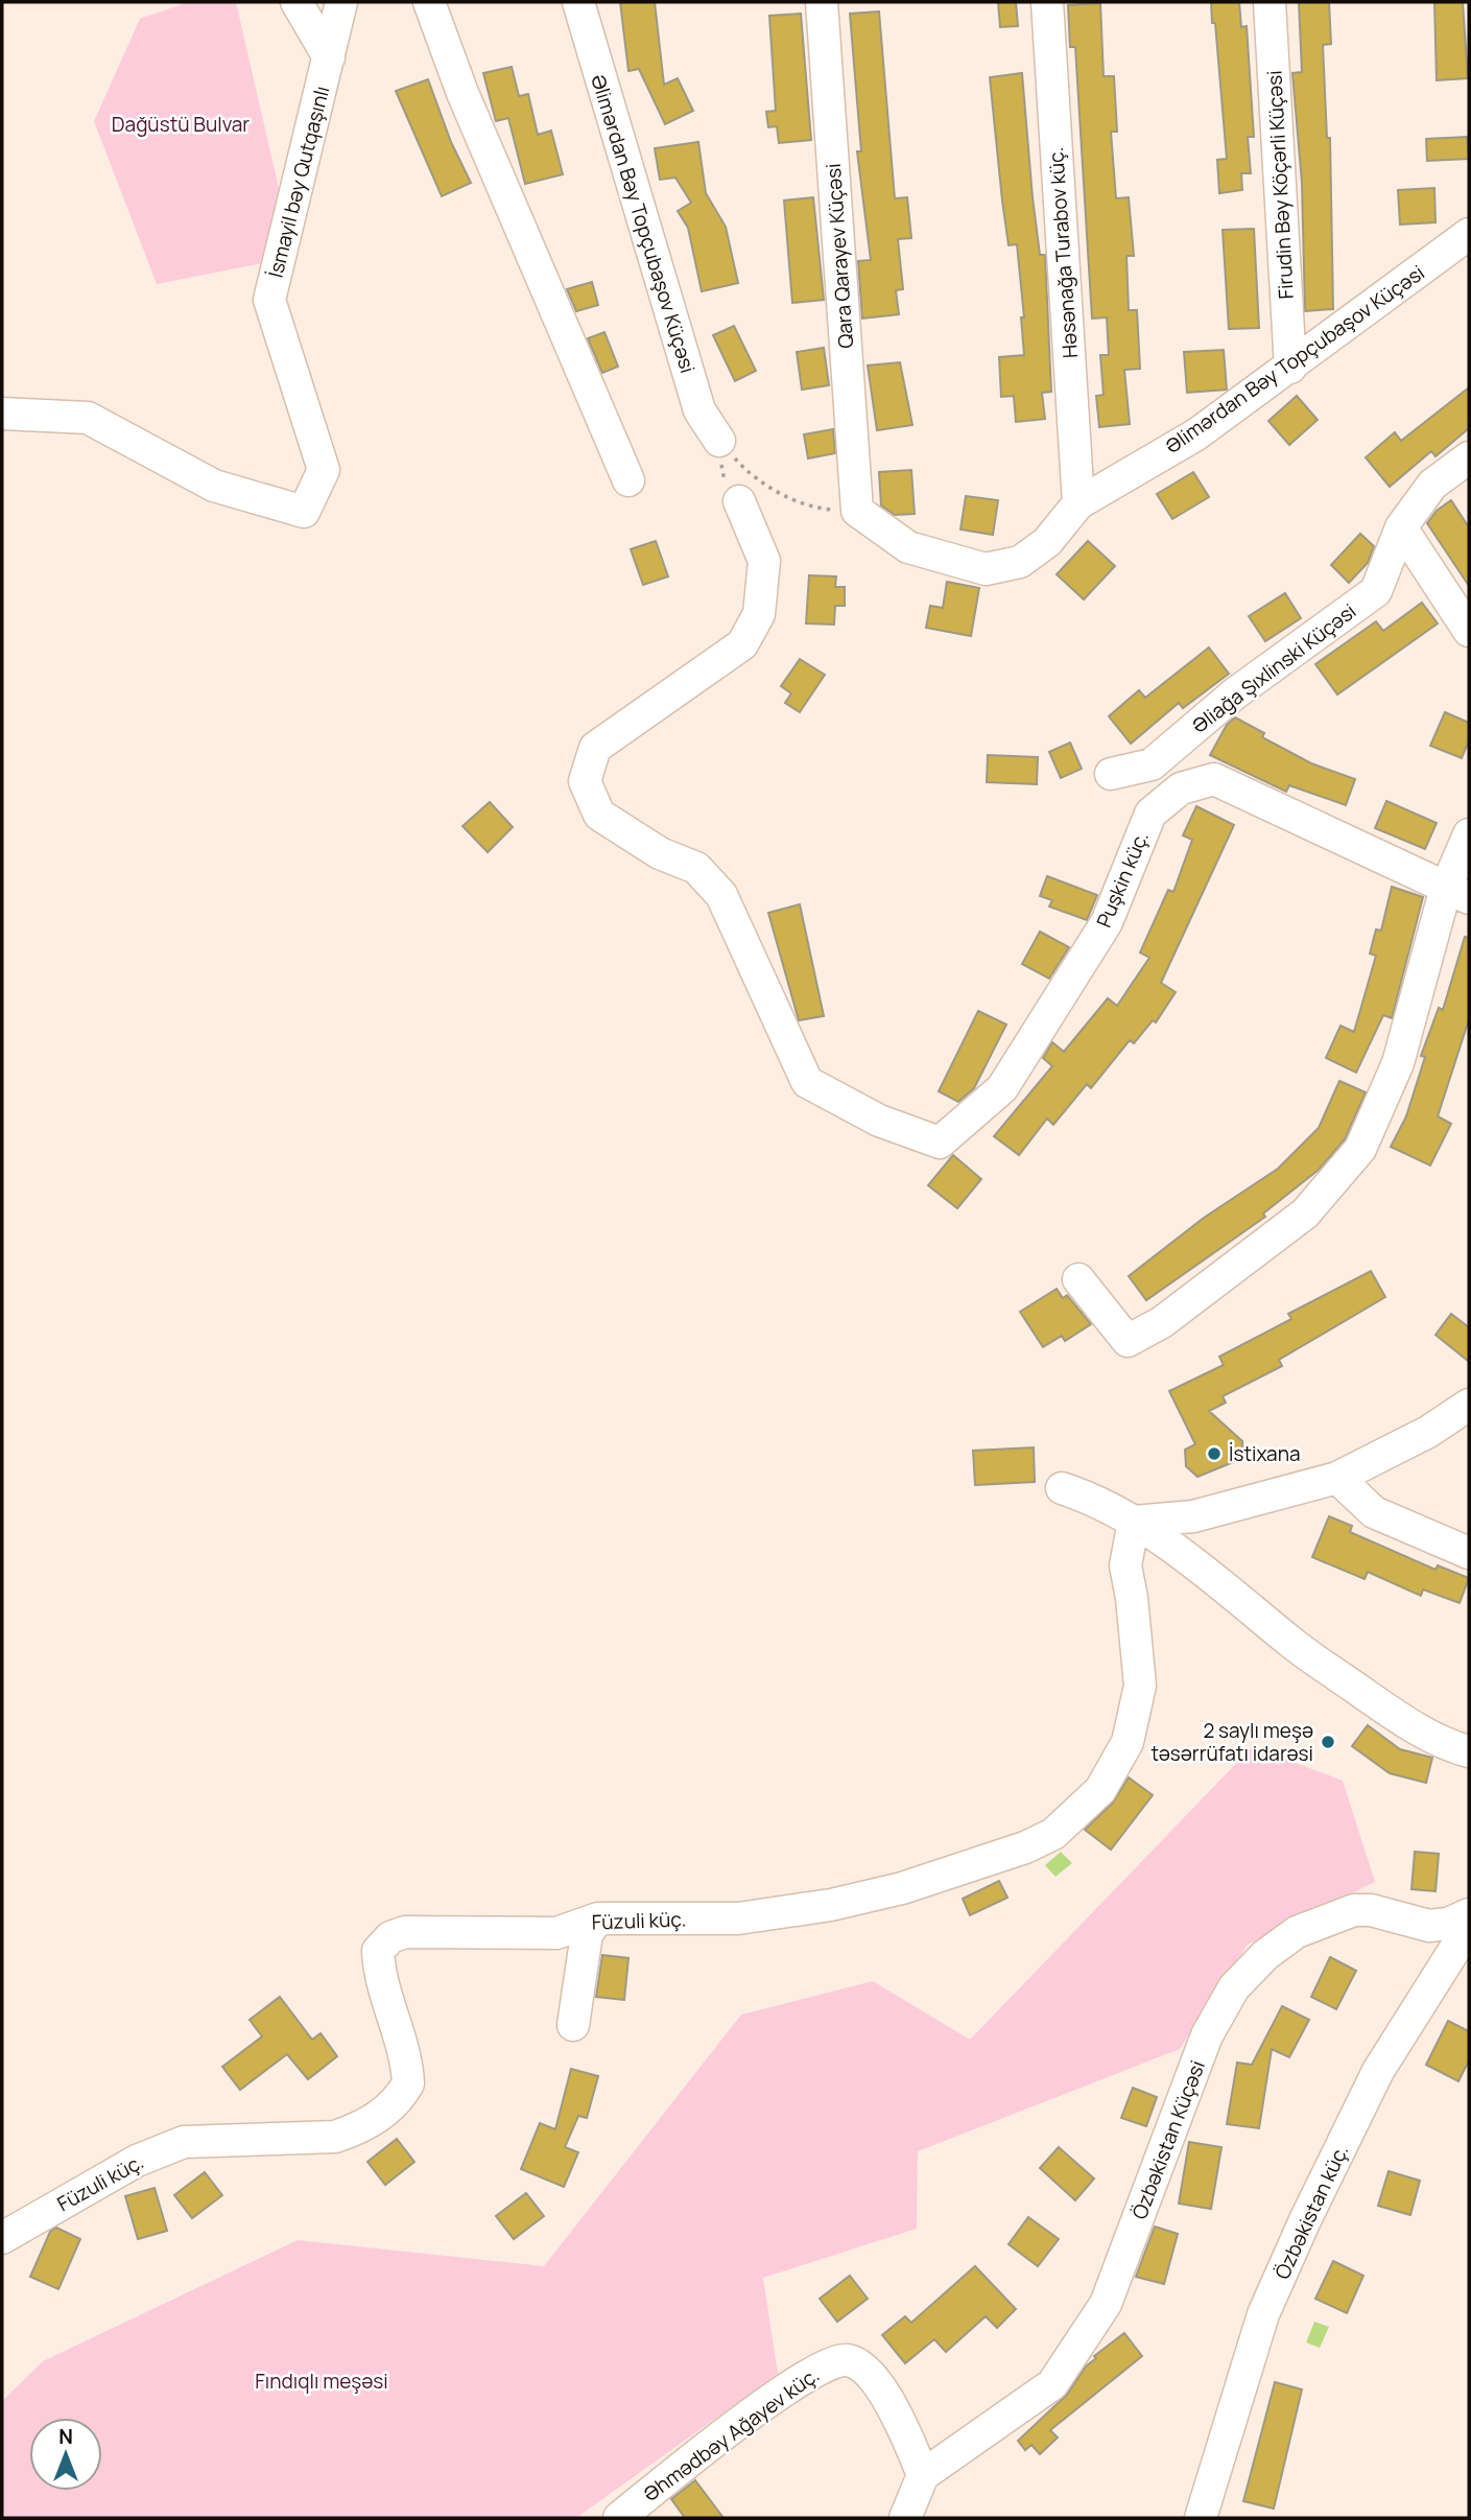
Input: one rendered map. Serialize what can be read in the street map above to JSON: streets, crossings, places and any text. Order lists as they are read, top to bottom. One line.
{"streets":{"street":["İsmayil bəy Qutqaşınlı","Firudin Bəy Köçərli Küçəsi","Əlimərdan Bəy Topçubaşov Küçəsi","Həsənağa Turabov küç.","Qara Qarayev Küçəsi","Əliağa Şıxlinski Küçəsi","Puşkin küç.","Füzuli küç.","Özbəkistan Küçəsi","Özbəkistan küç.","Əhmədbəy Ağayev küç."]},"crossings":[["Firudin Bəy Köçərli Küçəsi","Əlimərdan Bəy Topçubaşov Küçəsi"],["Əlimərdan Bəy Topçubaşov Küçəsi","Həsənağa Turabov küç."],["Əlimərdan Bəy Topçubaşov Küçəsi","Qara Qarayev Küçəsi"],["Özbəkistan Küçəsi","Əhmədbəy Ağayev küç."]],"parks":["Dağüstü Bulvar","Fındıqlı meşəsi"],"places":["İstixana","2 saylı meşə təsərrüfatı idarəsi"],"north":"top"}
